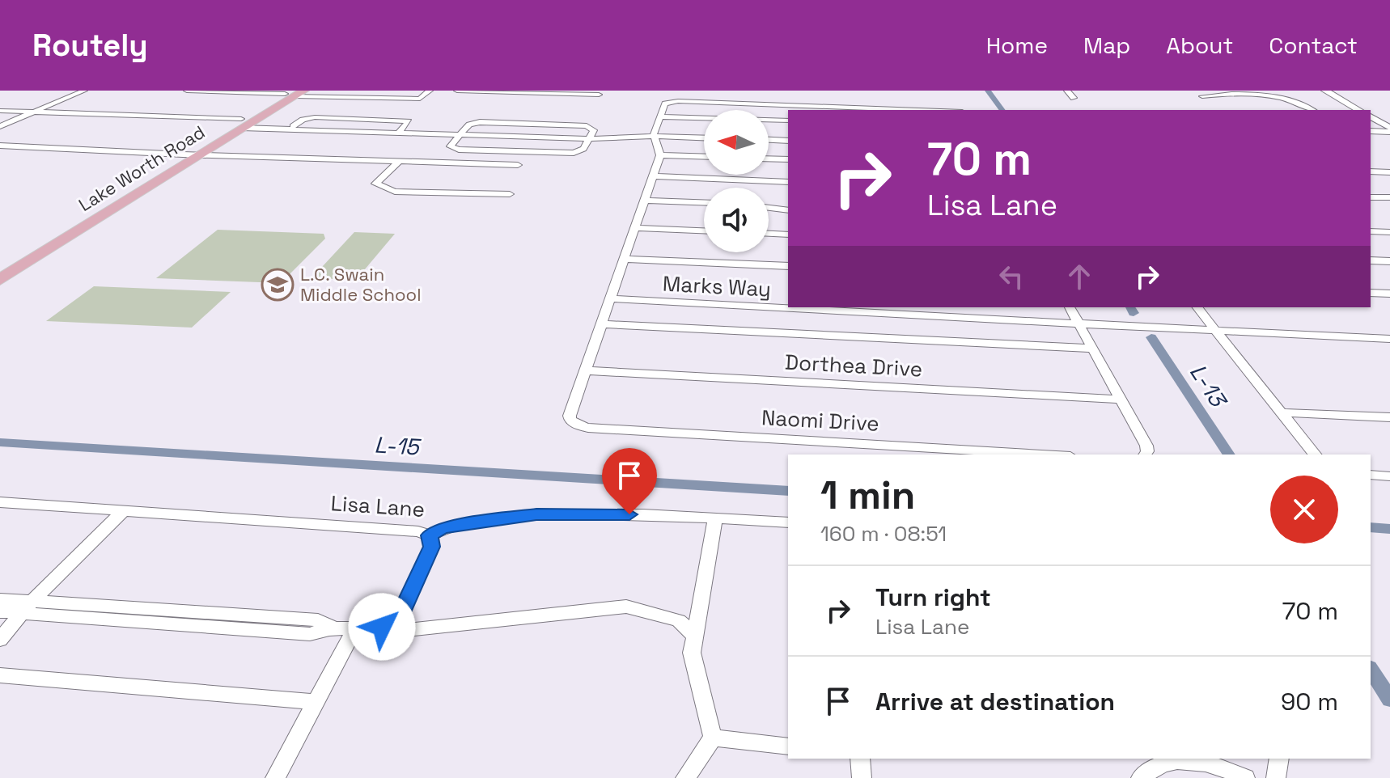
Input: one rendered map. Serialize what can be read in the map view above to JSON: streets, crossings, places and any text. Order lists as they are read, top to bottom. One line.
{"streets":{"main road":["Lake Worth Road"],"street":["Marks Way","Dorthea Drive","Naomi Drive","Lisa Lane"]},"crossings":[["Dorthea Drive","Naomi Drive"]],"water":["L-13","L-15"],"places":{"school or university":["L.C. Swain Middle School"]},"north":"left","page":{"header":"Routely","nav":["Home","Map","About","Contact"],"turn":["70 m","Lisa Lane"],"heading":["1 min","160 m · 08:51"],"list":[{"name":"Turn right","note":"Lisa Lane","value":"70 m"},{"name":"Arrive at destination","value":"90 m"}]}}
